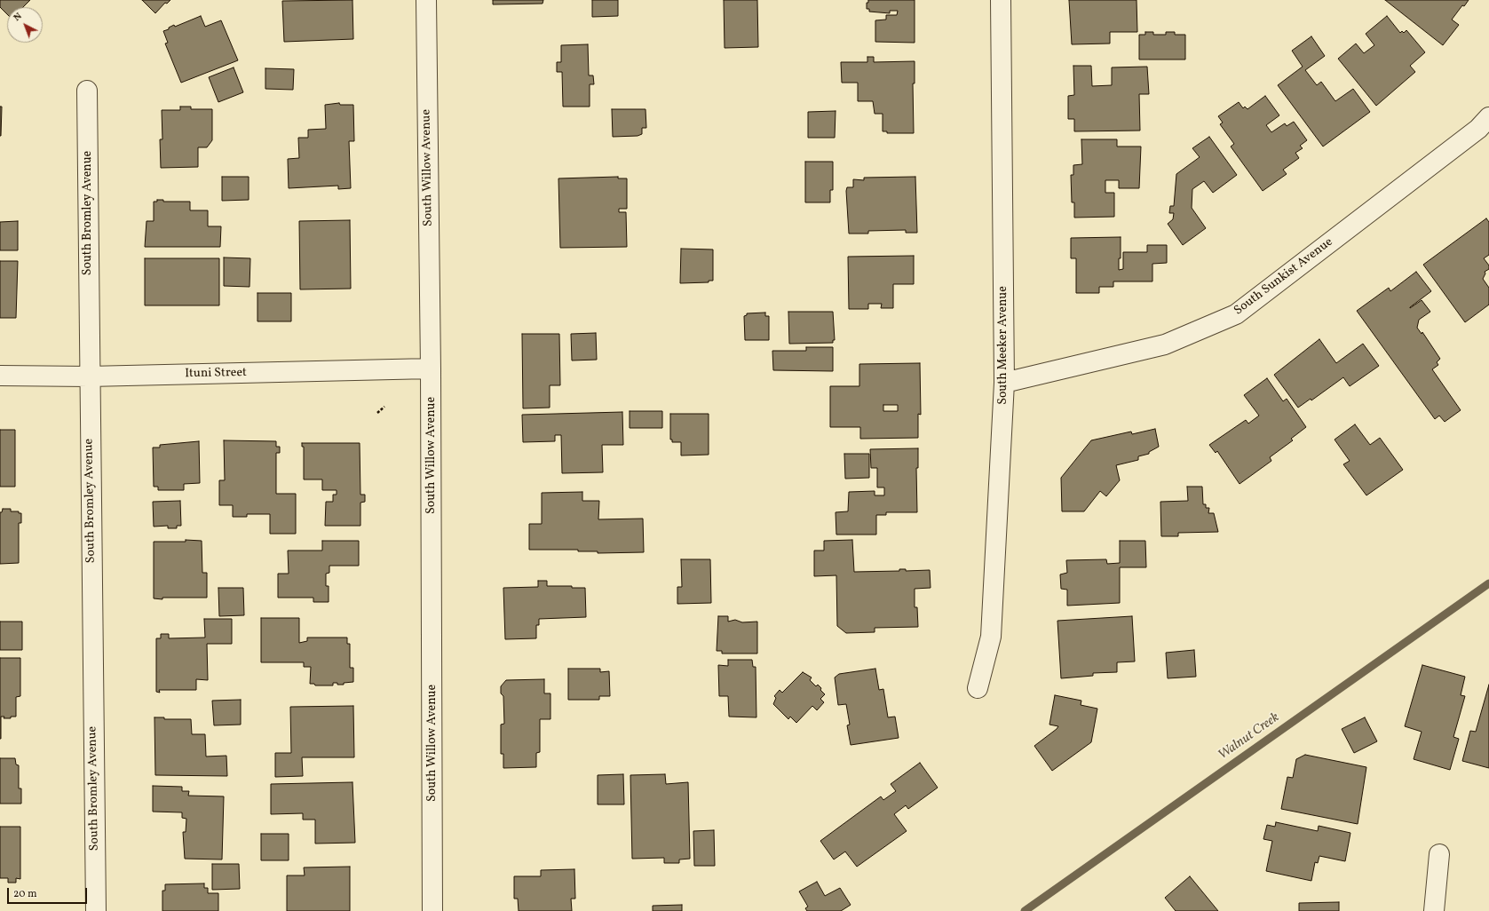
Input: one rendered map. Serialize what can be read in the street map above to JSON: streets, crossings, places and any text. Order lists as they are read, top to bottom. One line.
{"streets":{"street":["South Willow Avenue","South Bromley Avenue","South Sunkist Avenue","South Meeker Avenue","Ituni Street"]},"crossings":[["South Willow Avenue","Ituni Street"],["South Bromley Avenue","Ituni Street"],["South Sunkist Avenue","South Meeker Avenue"]],"water":["Walnut Creek"],"scale_bar":"20 m","north":"top left"}
